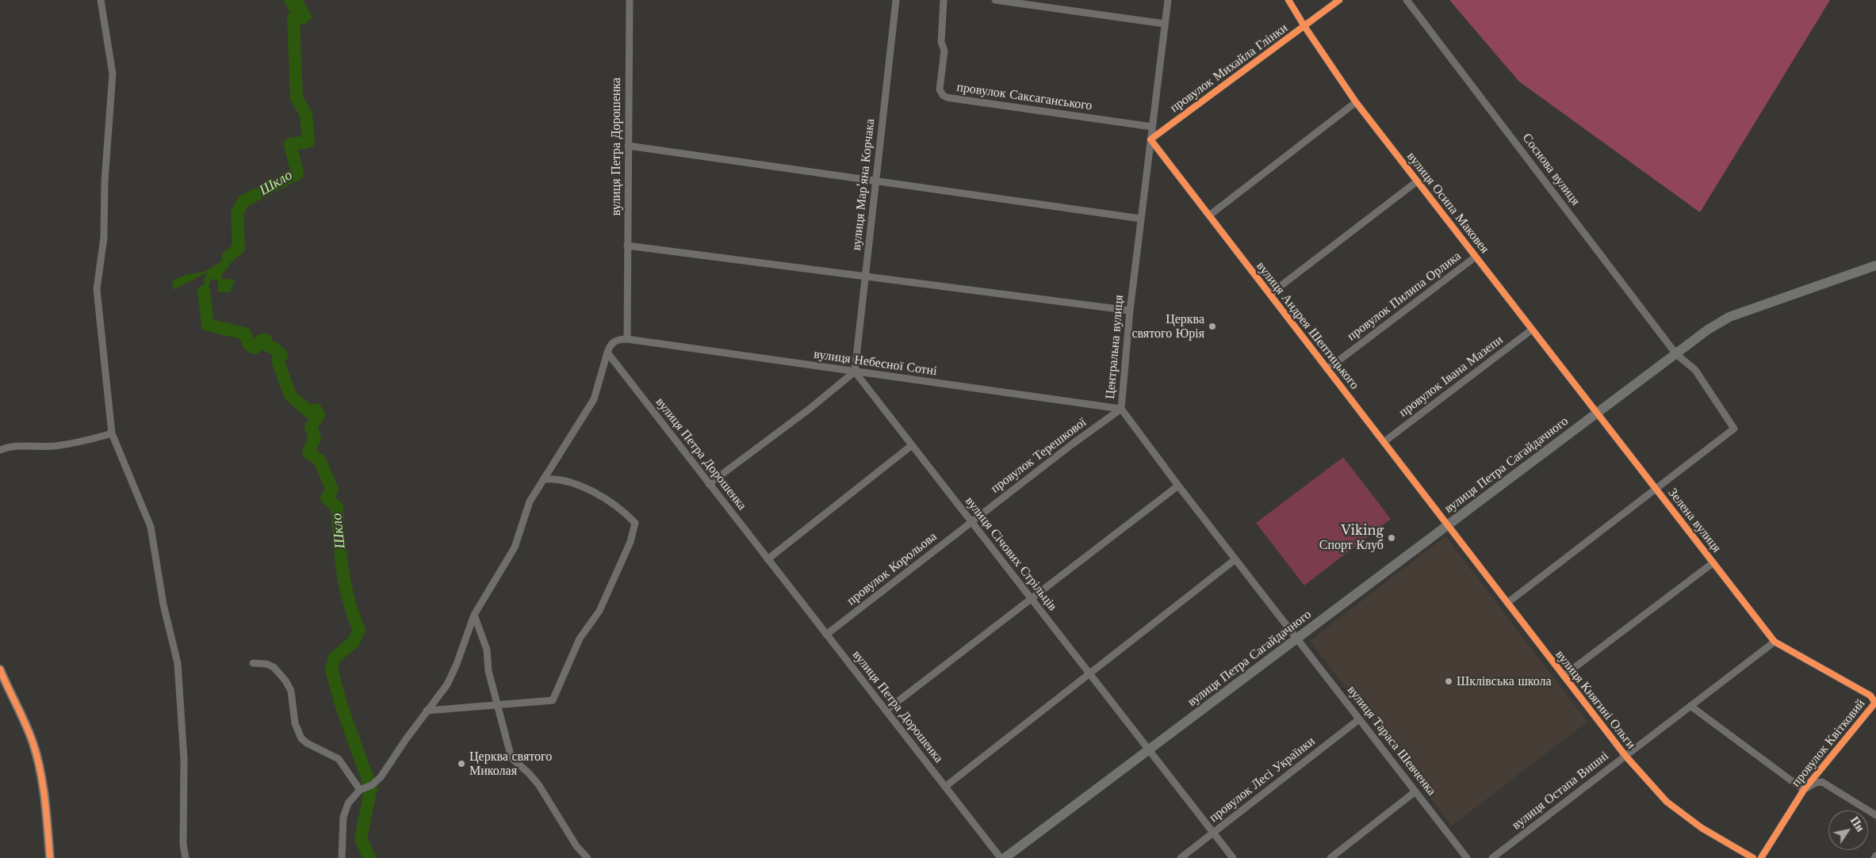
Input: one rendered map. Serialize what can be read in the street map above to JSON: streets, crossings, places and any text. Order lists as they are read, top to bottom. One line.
{"streets":{"street":["провулок Михайла Глінки","провулок Саксаганського","вулиця Петра Дорошенка","Соснова вулиця","вулиця Мар'яна Корчака","вулиця Осипа Маковея","провулок Пилипа Орлика","вулиця Андрея Шептицького","Центральна вулиця","вулиця Небесної Сотні","провулок Івана Мазепи","провулок Терешкової","вулиця Петра Сагайдачного","Зелена вулиця","вулиця Січових Стрільців","провулок Корольова","вулиця Княгині Ольги","вулиця Тараса Шевченка","провулок Квітковий","провулок Лесі Українки","вулиця Остапа Вишні"]},"crossings":[["провулок Михайла Глінки","вулиця Осипа Маковея"],["провулок Михайла Глінки","вулиця Андрея Шептицького"],["провулок Михайла Глінки","Центральна вулиця"],["провулок Саксаганського","Центральна вулиця"],["вулиця Петра Дорошенка","вулиця Небесної Сотні"],["вулиця Петра Дорошенка","провулок Корольова"],["Соснова вулиця","вулиця Петра Сагайдачного"],["Соснова вулиця","Зелена вулиця"],["вулиця Мар'яна Корчака","вулиця Небесної Сотні"],["вулиця Мар'яна Корчака","вулиця Січових Стрільців"],["вулиця Осипа Маковея","провулок Пилипа Орлика"],["вулиця Осипа Маковея","провулок Івана Мазепи"],["вулиця Осипа Маковея","вулиця Петра Сагайдачного"],["вулиця Осипа Маковея","Зелена вулиця"],["провулок Пилипа Орлика","вулиця Андрея Шептицького"],["вулиця Андрея Шептицького","Центральна вулиця"],["вулиця Андрея Шептицького","провулок Івана Мазепи"],["вулиця Андрея Шептицького","вулиця Петра Сагайдачного"],["вулиця Андрея Шептицького","вулиця Княгині Ольги"],["Центральна вулиця","вулиця Небесної Сотні"],["Центральна вулиця","провулок Терешкової"],["Центральна вулиця","вулиця Петра Сагайдачного"],["Центральна вулиця","вулиця Тараса Шевченка"],["вулиця Небесної Сотні","провулок Терешкової"],["вулиця Небесної Сотні","вулиця Січових Стрільців"],["провулок Терешкової","вулиця Січових Стрільців"],["провулок Терешкової","провулок Корольова"],["вулиця Петра Сагайдачного","Зелена вулиця"],["вулиця Петра Сагайдачного","вулиця Січових Стрільців"],["вулиця Петра Сагайдачного","вулиця Княгині Ольги"],["вулиця Петра Сагайдачного","вулиця Тараса Шевченка"],["Зелена вулиця","провулок Квітковий"],["Зелена вулиця","вулиця Остапа Вишні"],["вулиця Січових Стрільців","провулок Корольова"],["вулиця Січових Стрільців","провулок Лесі Українки"],["вулиця Княгині Ольги","вулиця Остапа Вишні"],["вулиця Тараса Шевченка","провулок Лесі Українки"],["провулок Квітковий","вулиця Остапа Вишні"]],"water":["Шкло"],"places":["Церква святого Юрія","Viking Спорт Клуб","Шклівська школа","Церква святого Миколая"],"north":"top right"}
